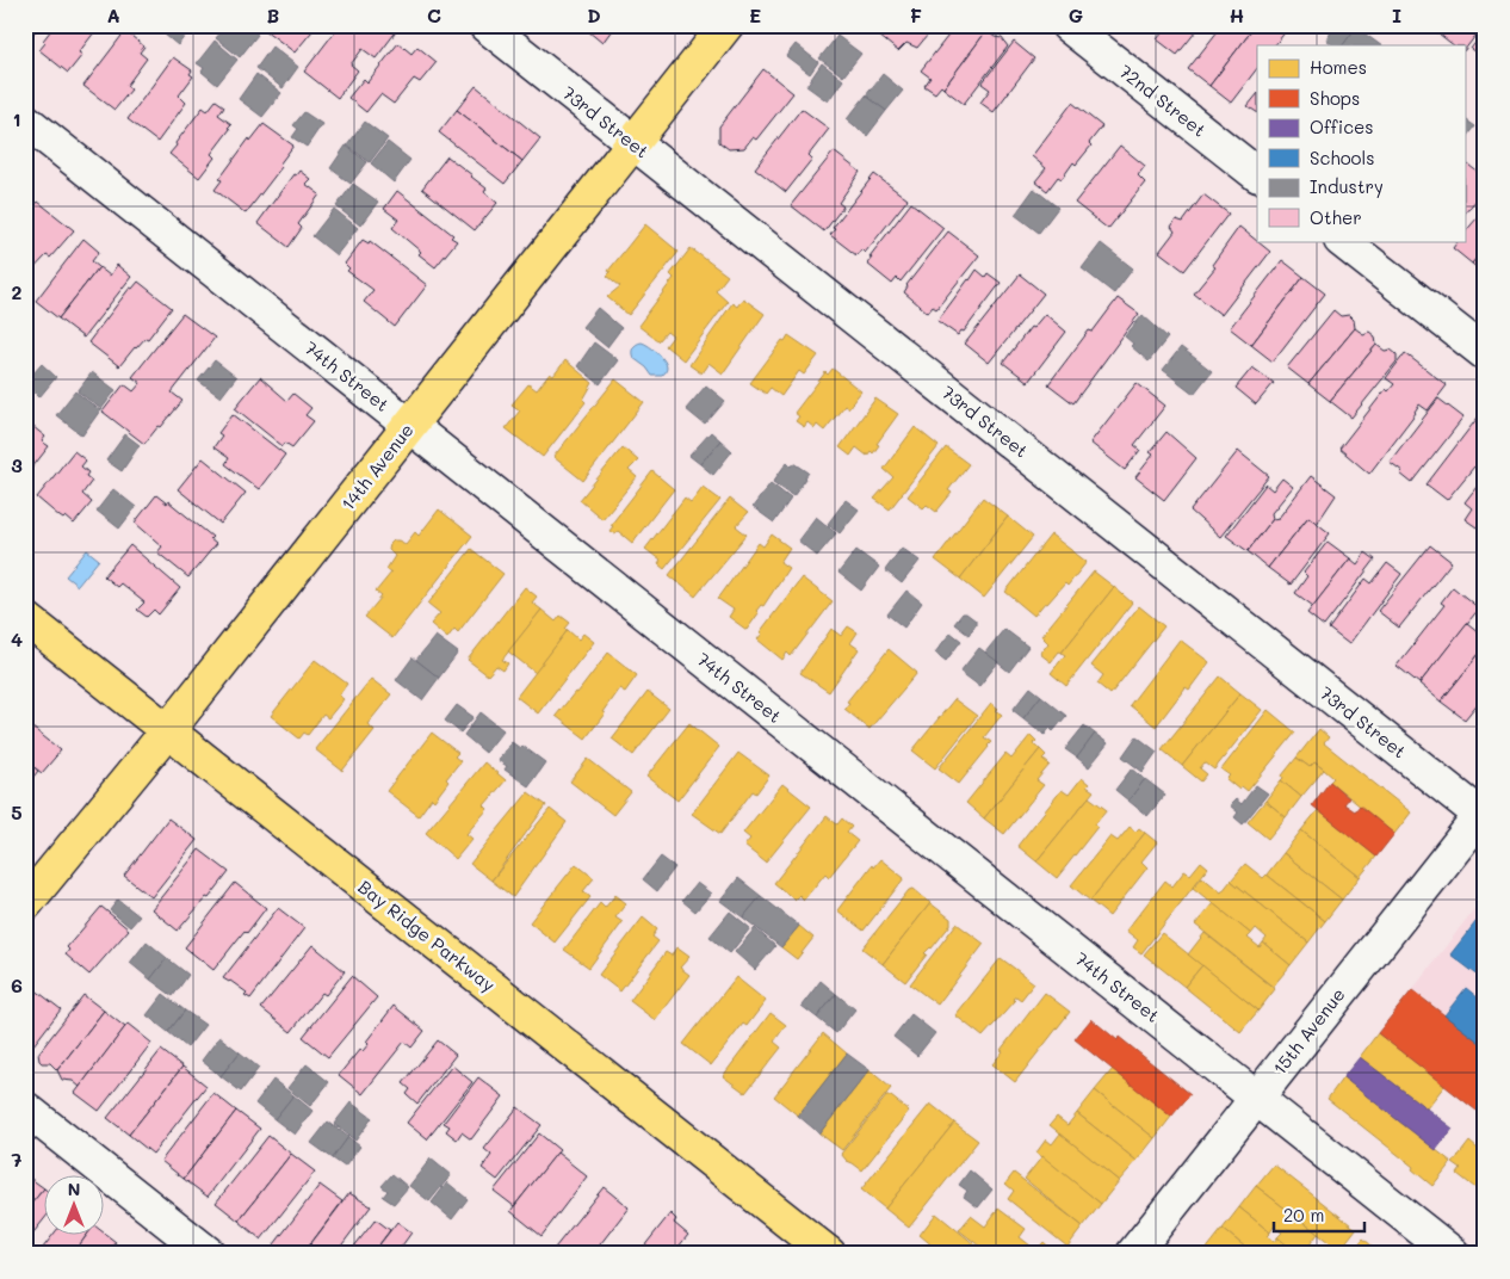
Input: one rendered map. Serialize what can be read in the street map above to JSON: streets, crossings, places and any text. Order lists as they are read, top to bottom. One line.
{"streets":{"main road":["14th Avenue","Bay Ridge Parkway"],"street":["72nd Street","73rd Street","74th Street","15th Avenue"]},"crossings":[["73rd Street","14th Avenue"],["73rd Street","15th Avenue"],["74th Street","14th Avenue"],["74th Street","15th Avenue"],["14th Avenue","Bay Ridge Parkway"]],"legend":["Homes","Shops","Offices","Schools","Industry","Other"],"scale_bar":"20 m","north":"top","grid":{"columns":["A","B","C","D","E","F","G","H","I"],"rows":["1","2","3","4","5","6","7"]}}
